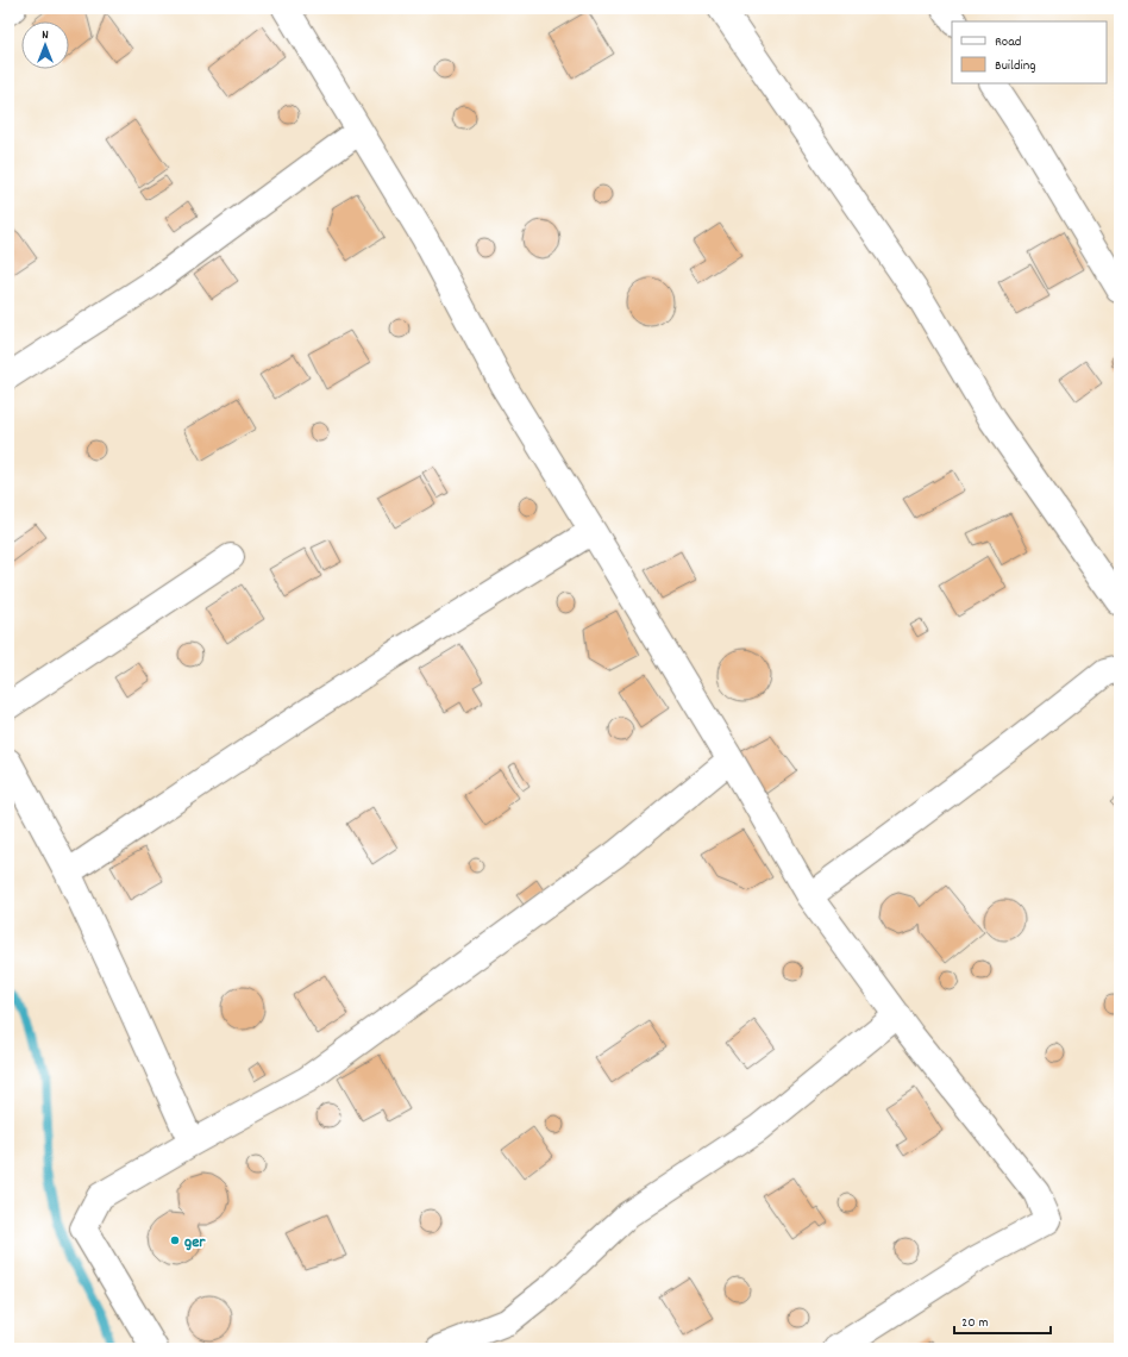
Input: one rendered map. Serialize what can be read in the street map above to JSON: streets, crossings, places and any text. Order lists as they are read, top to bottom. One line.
{"places":["ger"],"legend":["Road","Building"],"scale_bar":"20 m","north":"top"}
